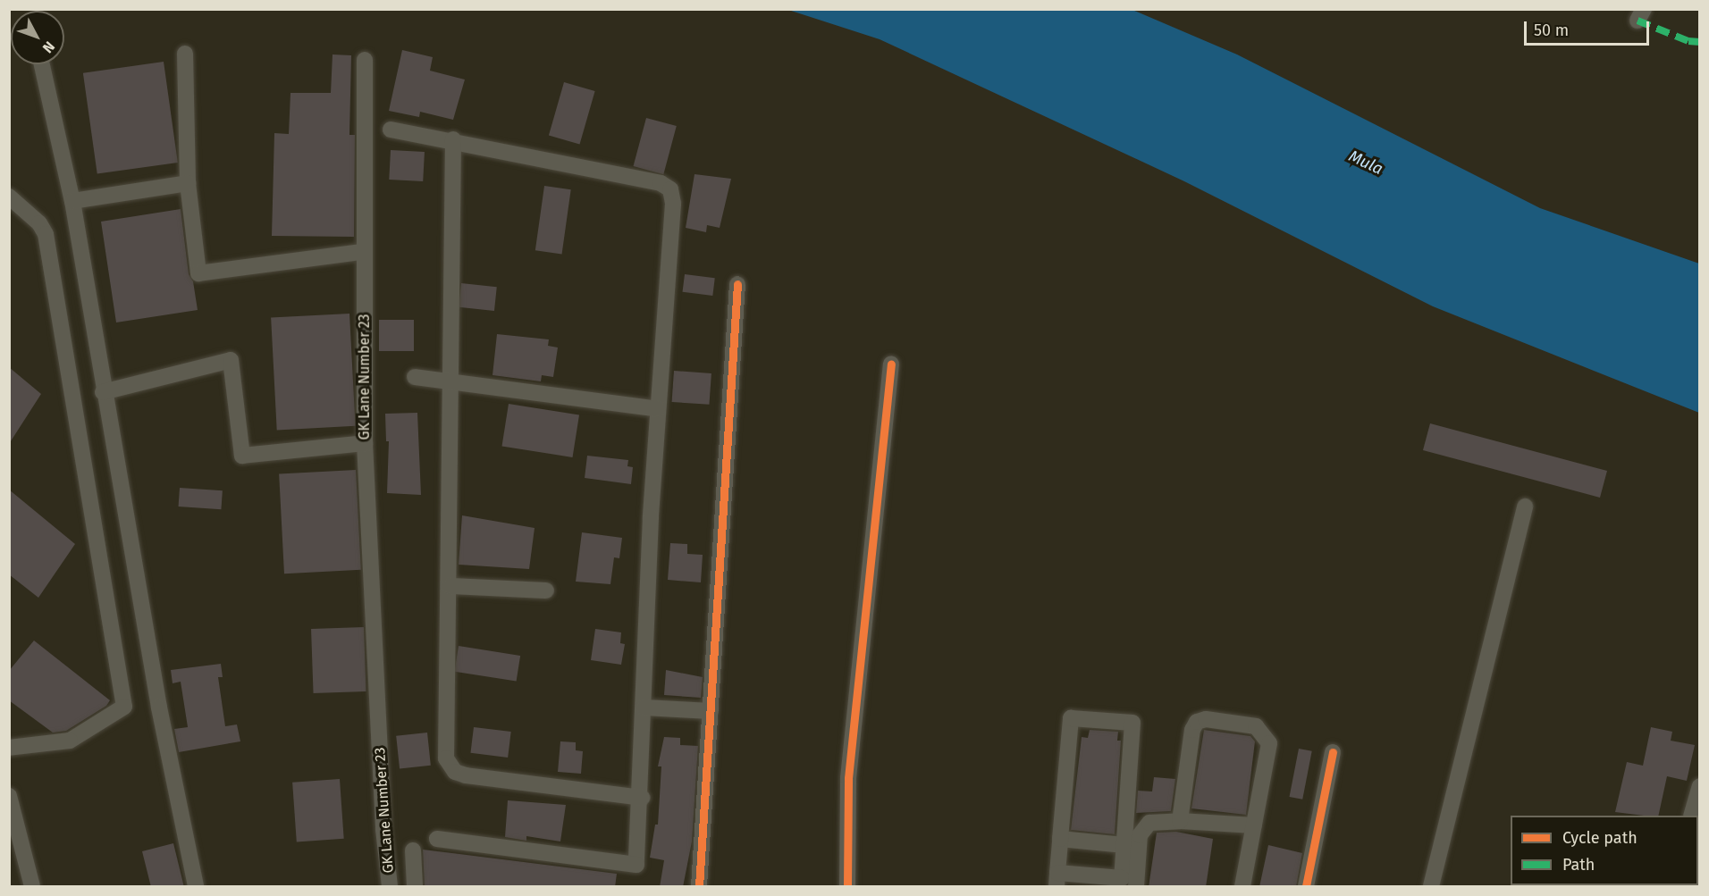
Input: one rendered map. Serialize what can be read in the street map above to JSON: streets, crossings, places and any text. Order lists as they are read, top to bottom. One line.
{"streets":{"street":["GK Lane Number 23"]},"water":["Mula"],"legend":["Cycle path","Path"],"scale_bar":"50 m","north":"bottom right"}
